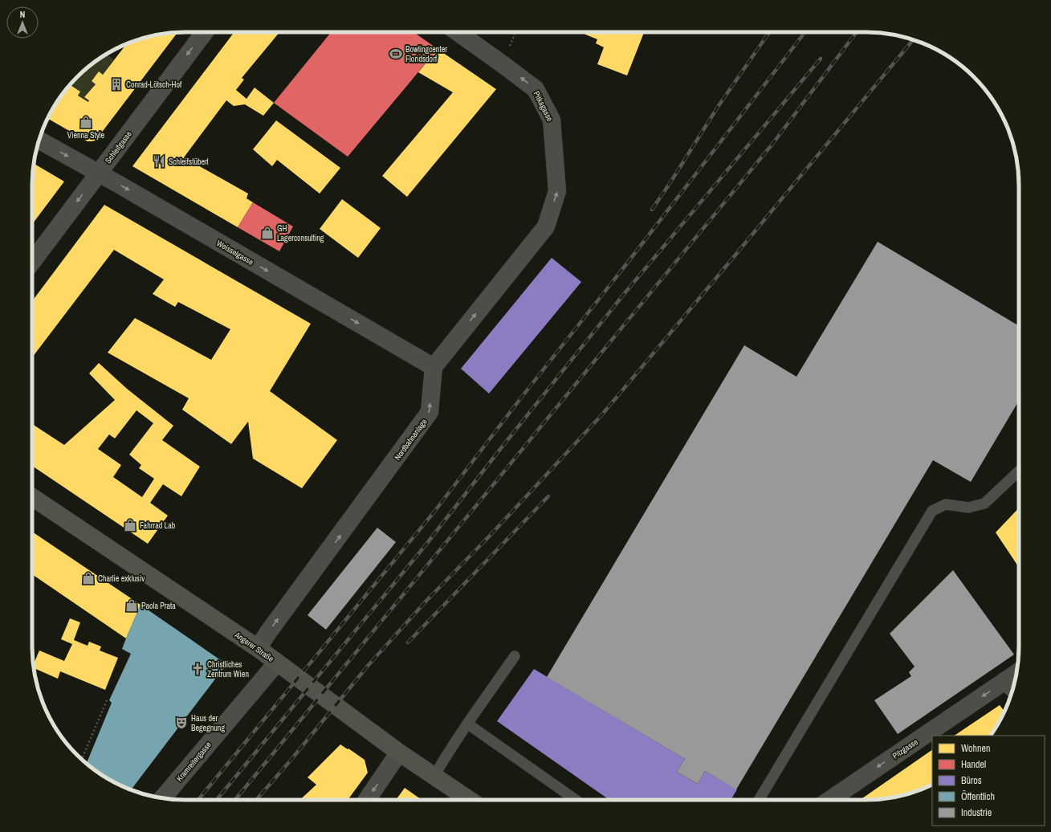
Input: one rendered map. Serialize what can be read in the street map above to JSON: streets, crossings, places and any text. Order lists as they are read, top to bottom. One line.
{"streets":{"main road":["Angerer Straße"],"street":["Pitkagasse","Schleifgasse","Weisselgasse","Nordbahnanlage","Pilzgasse","Kramreitergasse"]},"crossings":[["Pitkagasse","Weisselgasse"],["Pitkagasse","Nordbahnanlage"],["Schleifgasse","Weisselgasse"],["Weisselgasse","Nordbahnanlage"],["Nordbahnanlage","Angerer Straße"],["Angerer Straße","Kramreitergasse"]],"one_way":["Schleifgasse","Weisselgasse","Nordbahnanlage","Pilzgasse"],"places":{"sports":["Bowlingcenter Floridsdorf"],"building":["Conrad-Lötsch-Hof"],"shop":["Vienna Style","GH Lagerconsulting","Fahrrad Lab","Charlie exklusiv","Paola Prata"],"restaurant":["Schleifstüberl"],"church":["Christliches Zentrum Wien"],"theatre":["Haus der Begegnung"]},"legend":["Wohnen","Handel","Büros","Öffentlich","Industrie"],"north":"top"}
